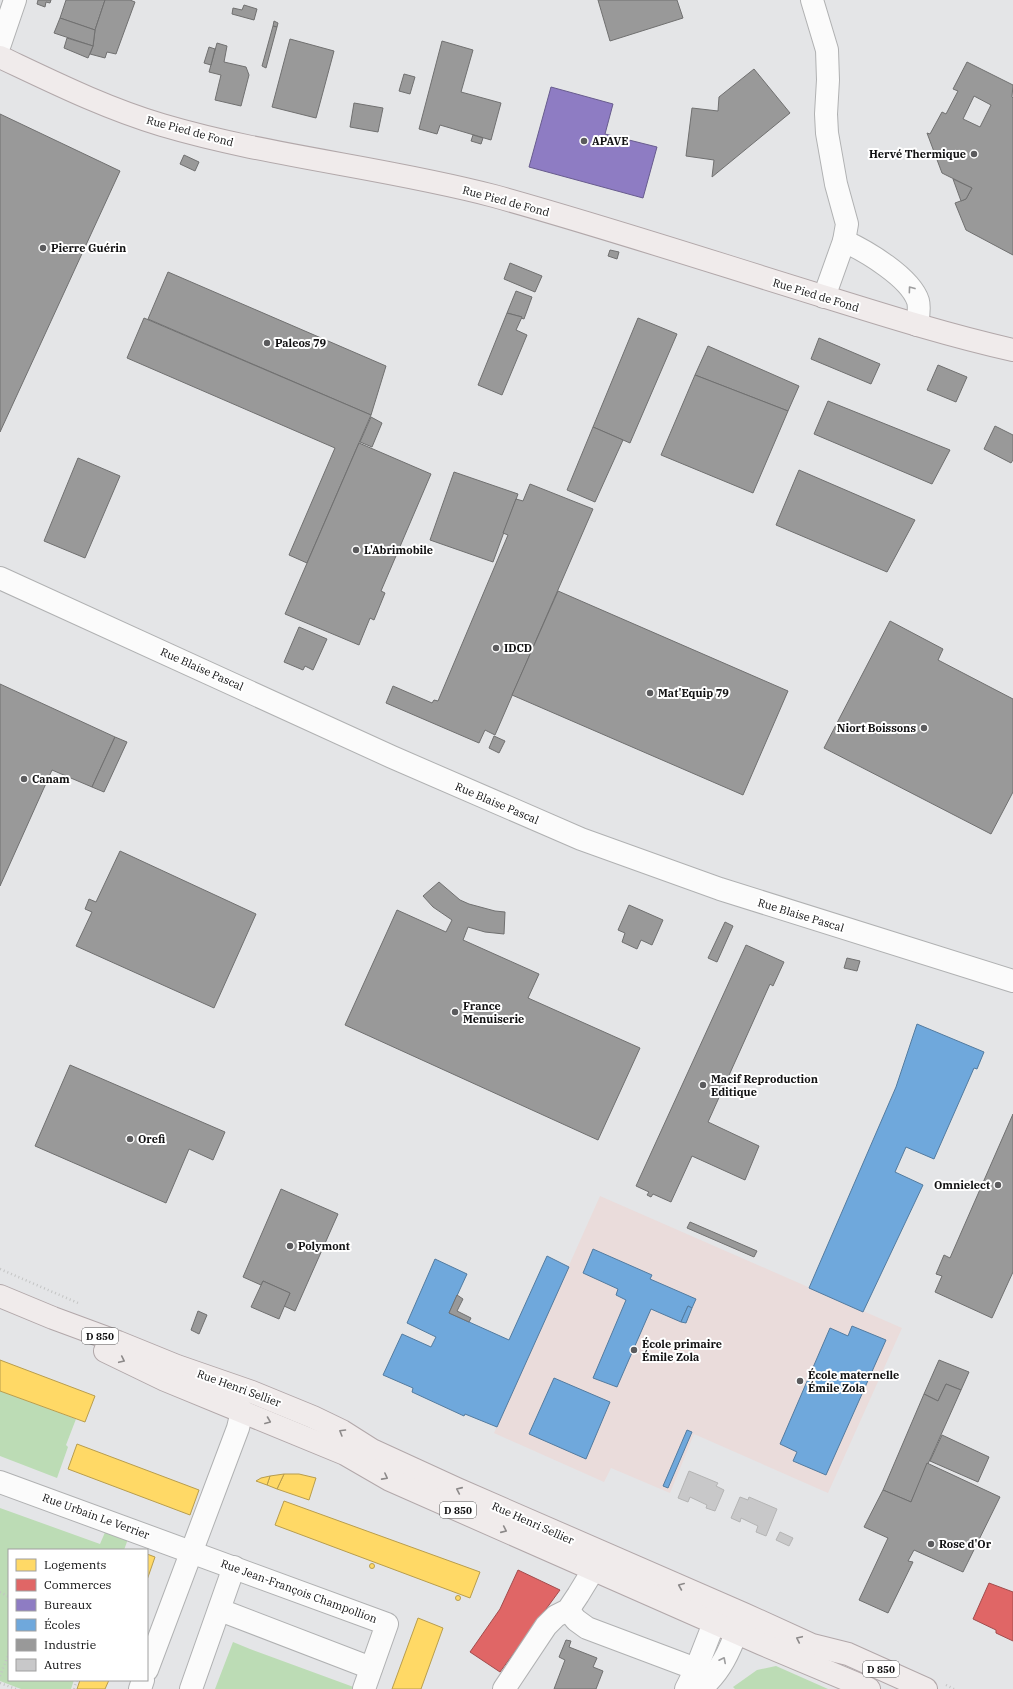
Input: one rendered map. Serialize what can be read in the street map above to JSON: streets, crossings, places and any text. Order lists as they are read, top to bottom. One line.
{"streets":{"main road":["Rue Pied de Fond","D 850","Rue Henri Sellier"],"street":["Rue Blaise Pascal","Rue Urbain Le Verrier","Rue Jean-François Champollion"]},"crossings":[["Rue Urbain Le Verrier","Rue Jean-François Champollion"]],"places":["APAVE","Hervé Thermique","Pierre Guérin","Paleos 79","L'Abrimobile","IDCD","Mat'Equip 79","Niort Boissons","Canam","France Menuiserie","Macif Reproduction Editique","Orefi","Omnielect","Polymont","École primaire Émile Zola","École maternelle Émile Zola","Rose d'Or"],"legend":["Logements","Commerces","Bureaux","Écoles","Industrie","Autres"]}
